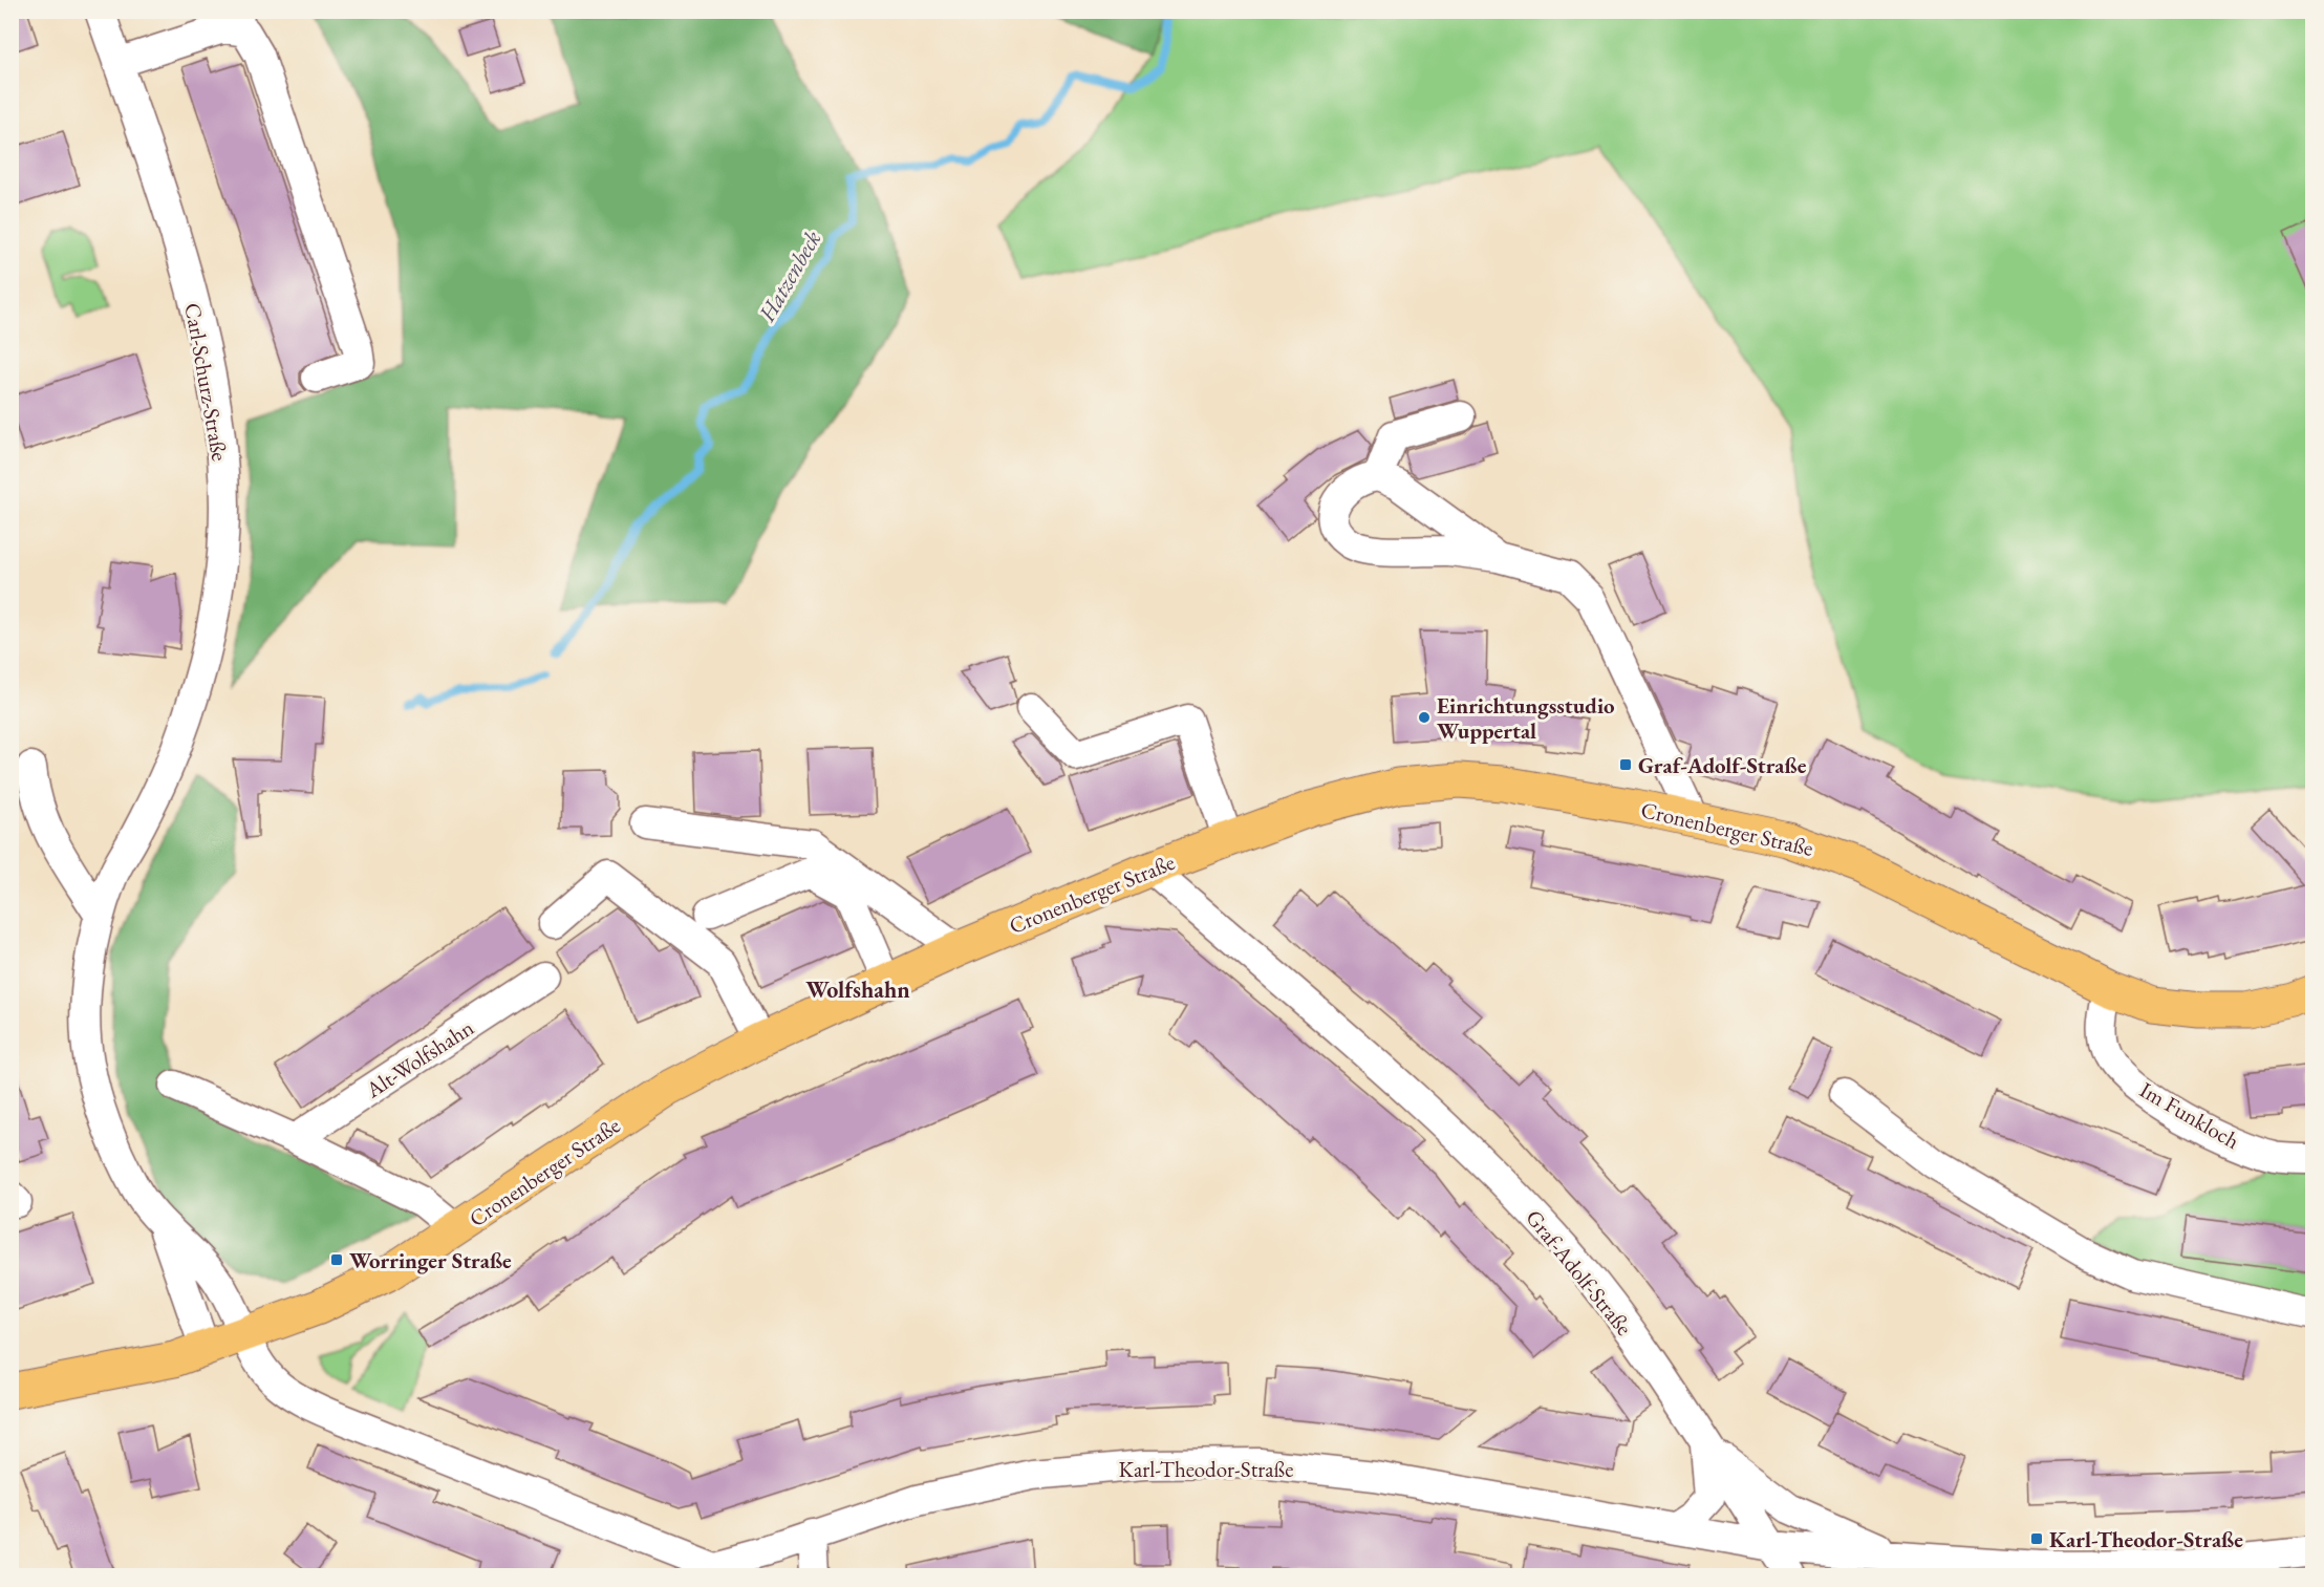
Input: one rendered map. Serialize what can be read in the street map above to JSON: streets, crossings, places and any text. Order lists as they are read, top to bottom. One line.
{"streets":{"main road":["Cronenberger Straße"],"street":["Carl-Schurz-Straße","Alt-Wolfshahn","Im Funkloch","Graf-Adolf-Straße","Karl-Theodor-Straße"]},"crossings":[["Carl-Schurz-Straße","Cronenberger Straße"],["Cronenberger Straße","Im Funkloch"],["Cronenberger Straße","Graf-Adolf-Straße"],["Graf-Adolf-Straße","Karl-Theodor-Straße"]],"districts":["Wolfshahn"],"water":["Hatzenbeck"],"places":{"other":["Einrichtungsstudio Wuppertal"],"transit":["Graf-Adolf-Straße","Worringer Straße","Karl-Theodor-Straße"]}}
